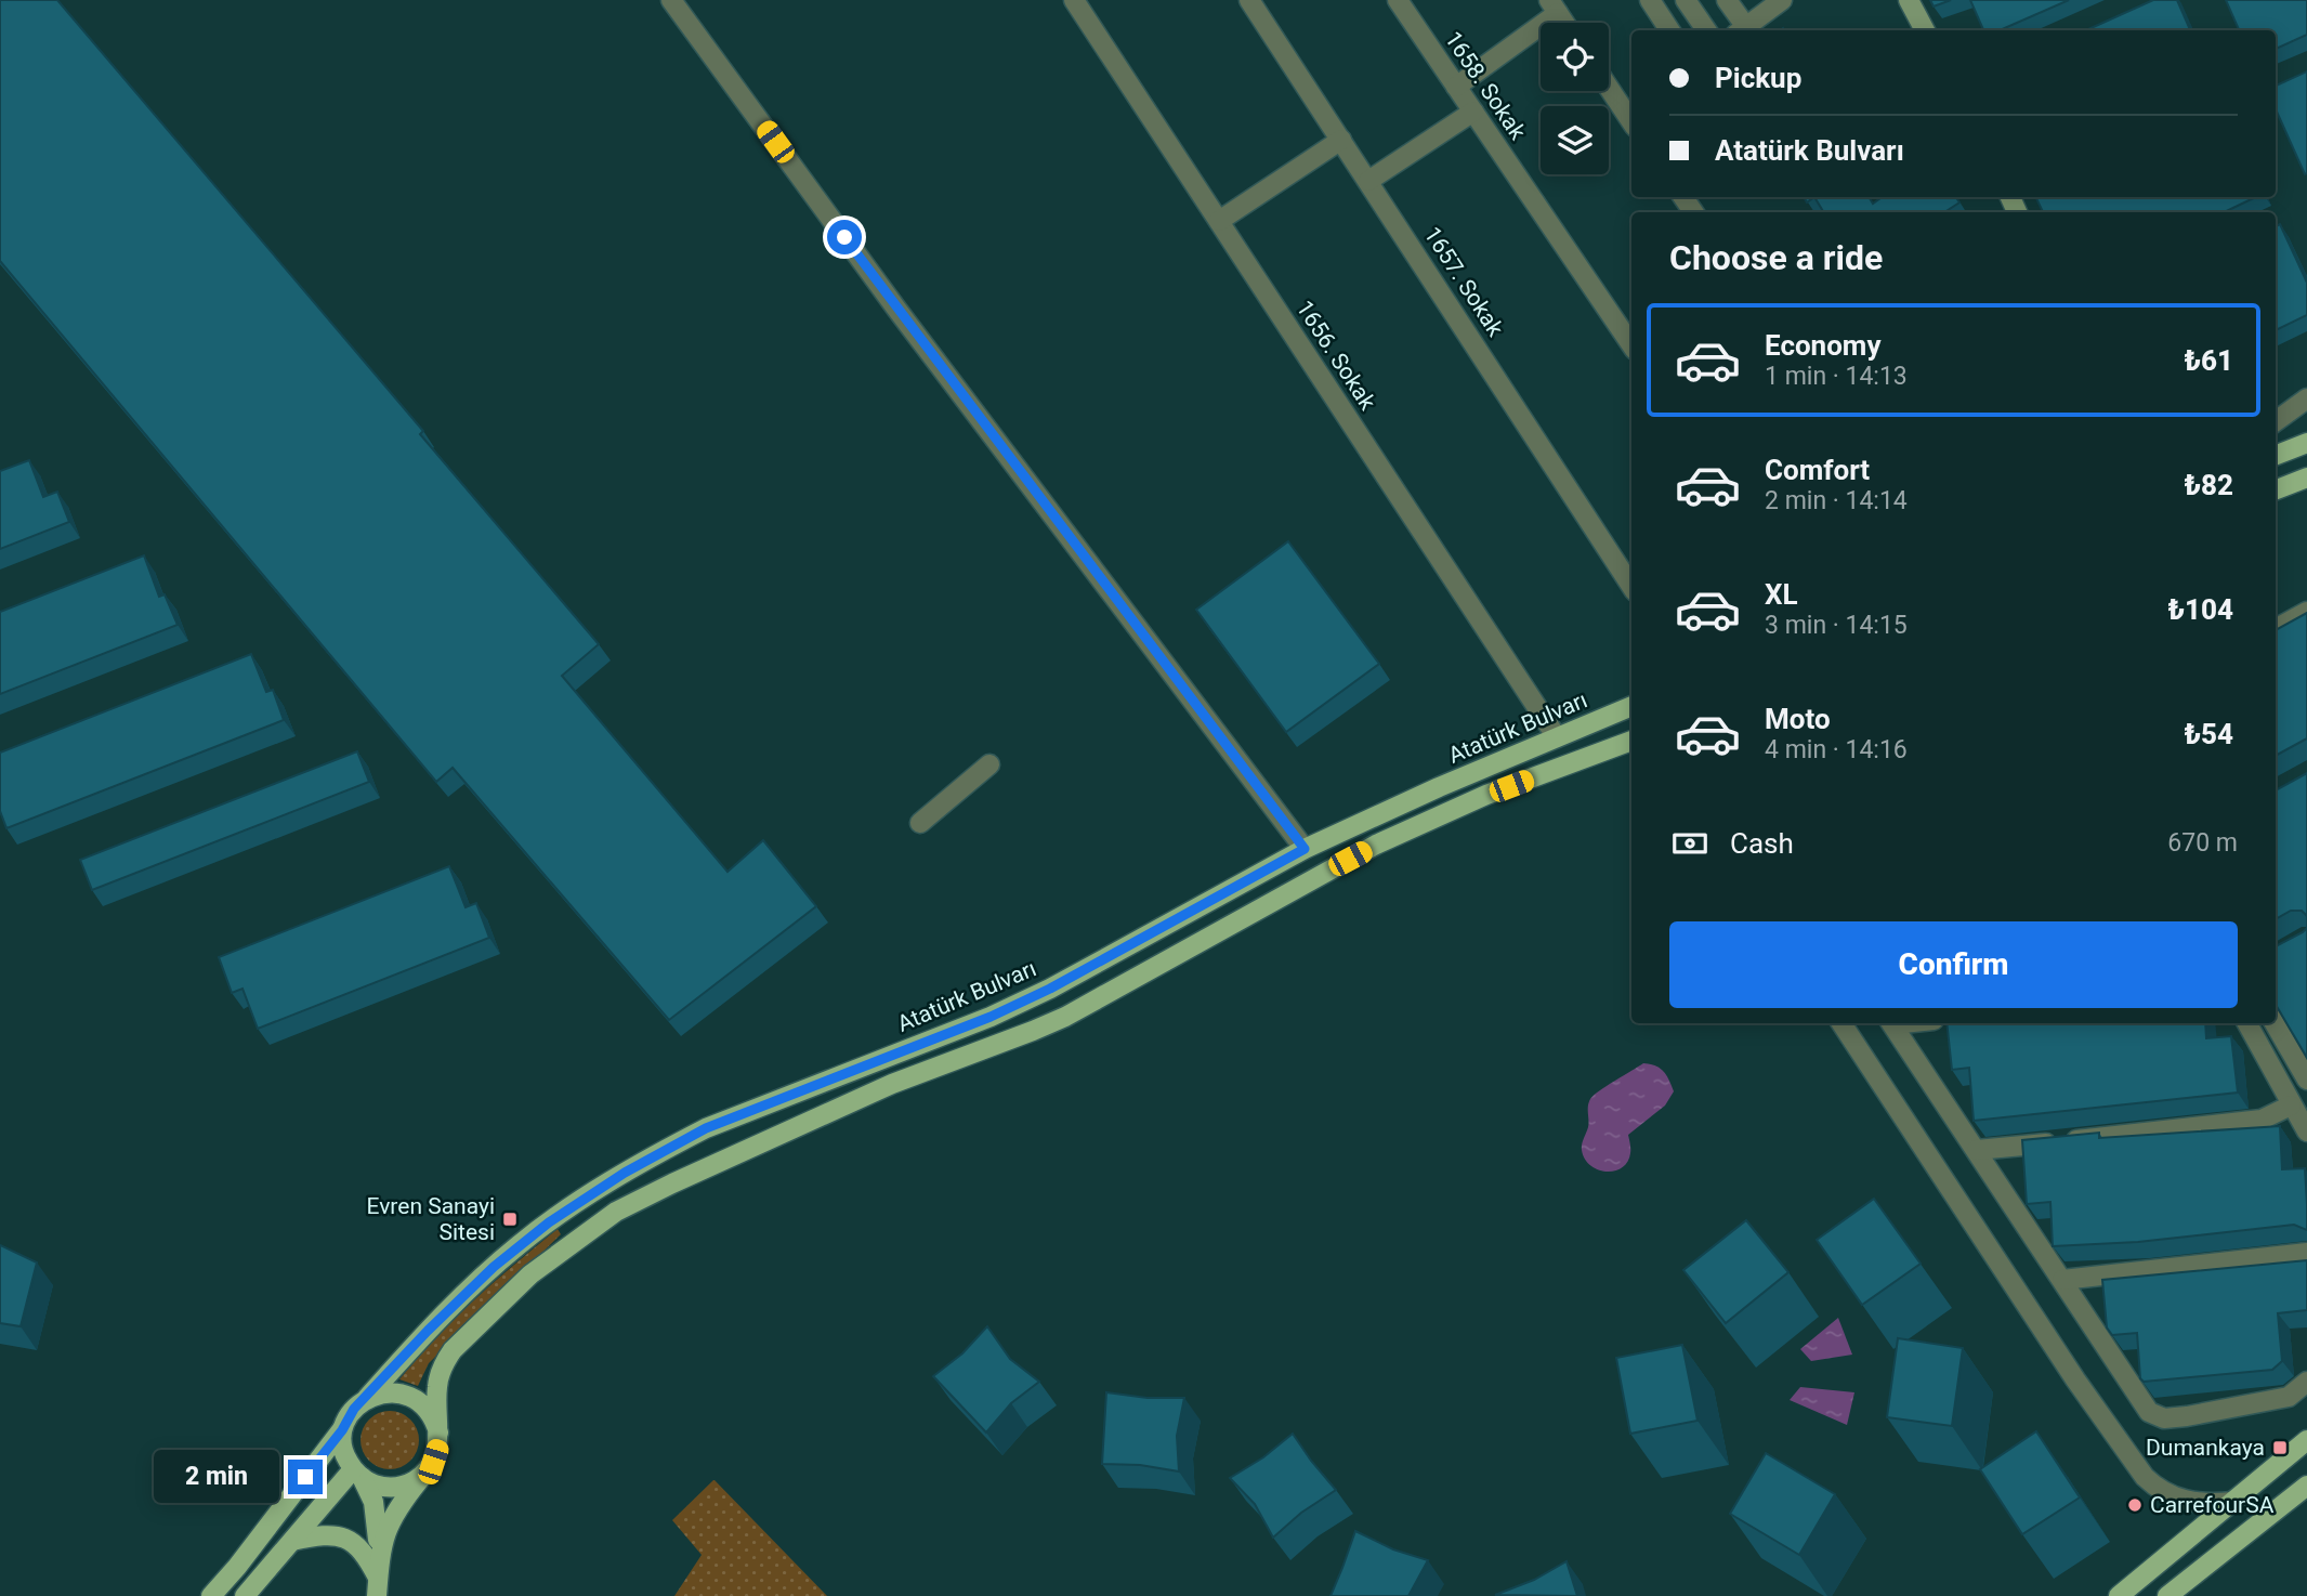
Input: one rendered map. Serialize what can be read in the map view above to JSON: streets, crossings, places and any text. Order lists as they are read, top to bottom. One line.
{"streets":{"main road":["Atatürk Bulvarı"],"street":["1658. Sokak","1657. Sokak","1656. Sokak"]},"crossings":[["1656. Sokak","Atatürk Bulvarı"]],"places":{"transit":["Evren Sanayi Sitesi","Dumankaya"],"other":["CarrefourSA"]},"page":{"banner":["Pickup","Atatürk Bulvarı"],"heading":"Choose a ride","list":[{"name":"Economy","note":"1 min · 14:13","value":"₺61"},{"name":"Comfort","note":"2 min · 14:14","value":"₺82"},{"name":"XL","note":"3 min · 14:15","value":"₺104"},{"name":"Moto","note":"4 min · 14:16","value":"₺54"}],"pay":["Cash","670 m"],"buttons":"Confirm","bubble":"2 min"}}
